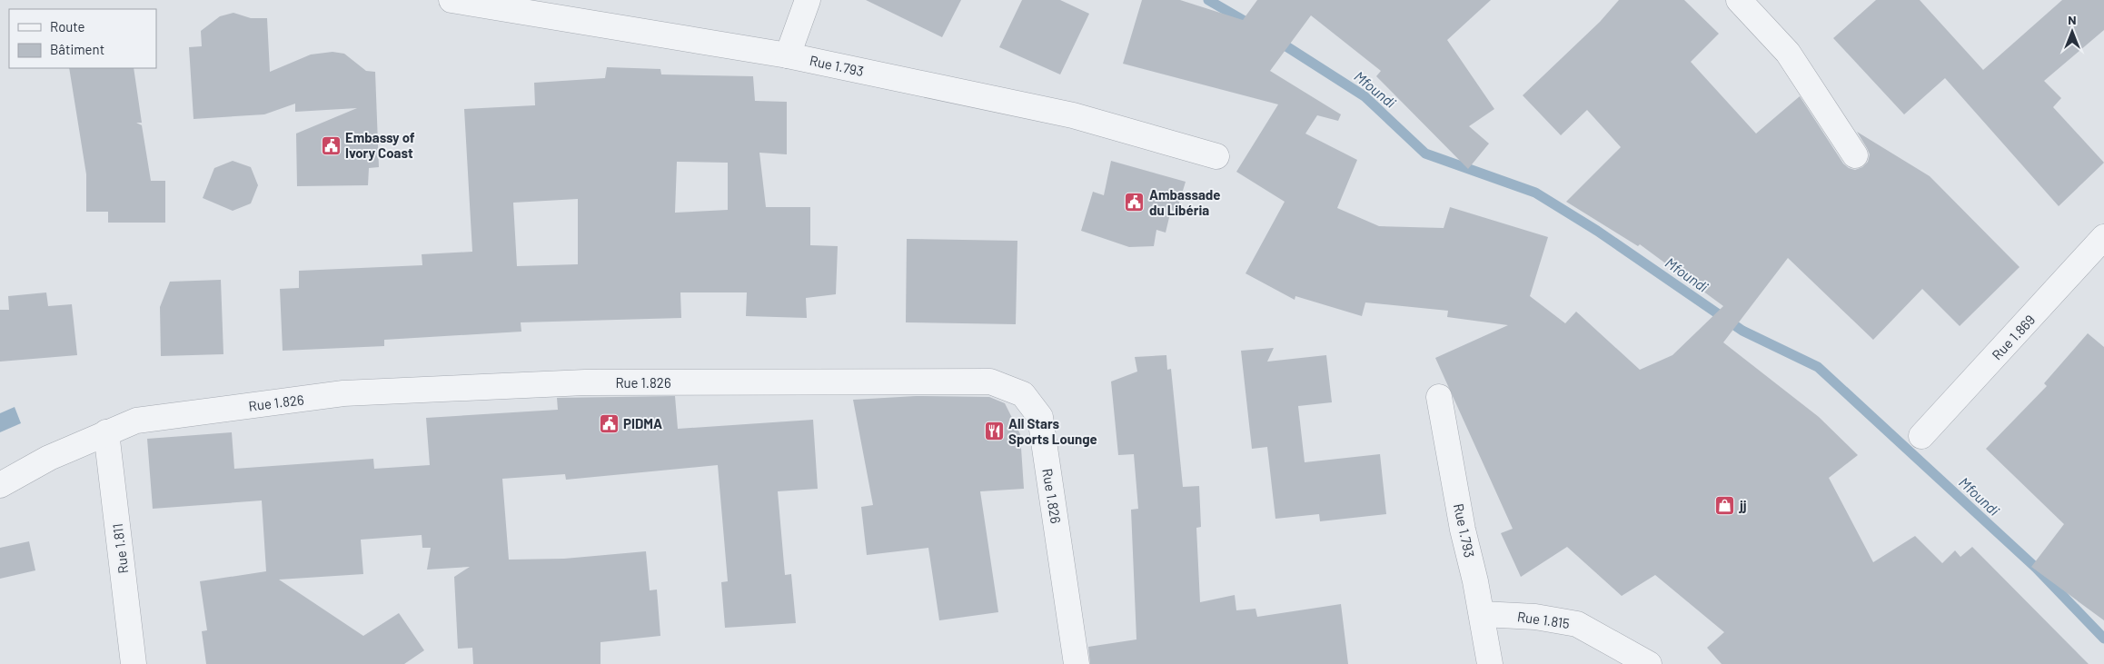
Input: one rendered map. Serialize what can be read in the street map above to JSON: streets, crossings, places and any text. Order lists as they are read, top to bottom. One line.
{"streets":{"street":["Rue 1.793","Rue 1.869","Rue 1.826","Rue 1.811","Rue 1.815"]},"crossings":[["Rue 1.793","Rue 1.815"],["Rue 1.826","Rue 1.811"]],"water":["Mfoundi"],"places":{"public building":["Embassy of Ivory Coast","Ambassade du Libéria","PIDMA"],"restaurant":["All Stars Sports Lounge"],"shop":["jj"]},"legend":["Route","Bâtiment"],"north":"top"}
